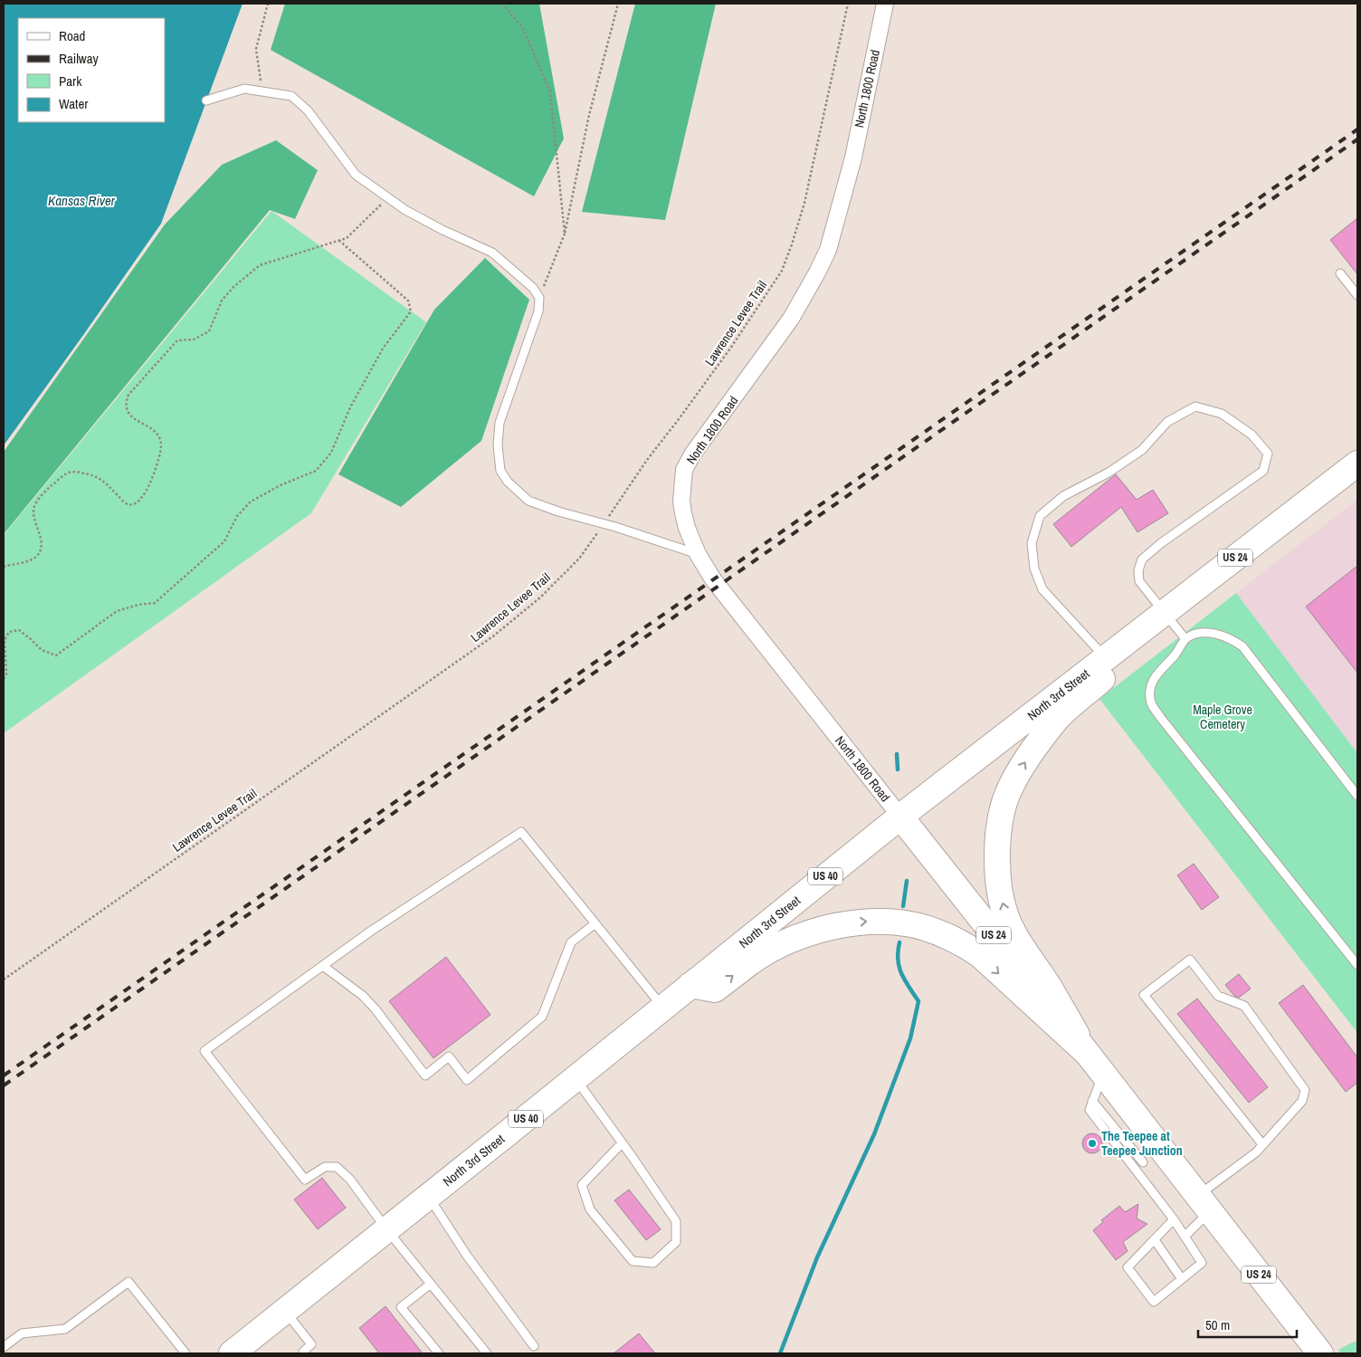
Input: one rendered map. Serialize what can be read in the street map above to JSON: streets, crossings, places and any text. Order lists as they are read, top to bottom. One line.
{"streets":{"main road":["US 24","North 3rd Street","US 40"],"street":["North 1800 Road"],"path":["Lawrence Levee Trail"]},"crossings":[["North 1800 Road","US 24"],["North 1800 Road","North 3rd Street"],["US 24","North 3rd Street"]],"water":["Kansas River"],"parks":["Maple Grove Cemetery"],"places":["The Teepee at Teepee Junction"],"legend":["Road","Railway","Park","Water"],"scale_bar":"50 m"}
